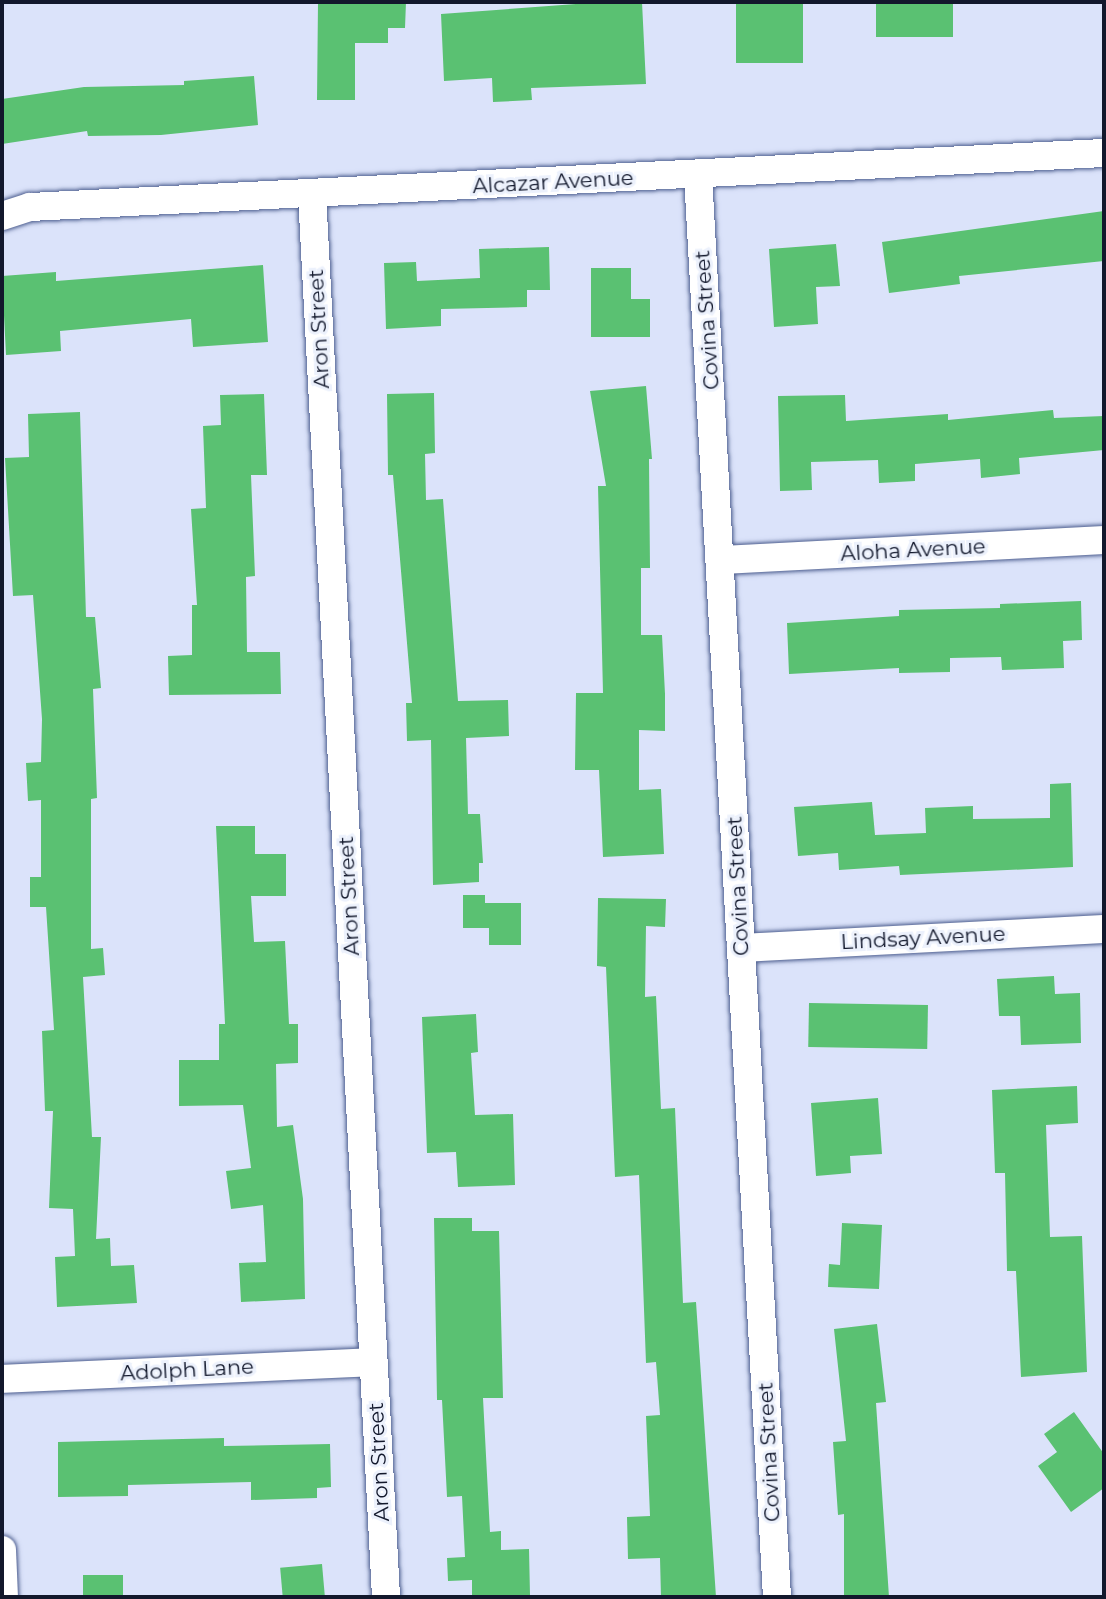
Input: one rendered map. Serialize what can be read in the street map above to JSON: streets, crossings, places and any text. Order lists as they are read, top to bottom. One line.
{"streets":{"street":["Alcazar Avenue","Covina Street","Aron Street","Aloha Avenue","Lindsay Avenue","Adolph Lane"]},"crossings":[["Alcazar Avenue","Covina Street"],["Alcazar Avenue","Aron Street"],["Covina Street","Aloha Avenue"],["Covina Street","Lindsay Avenue"],["Aron Street","Adolph Lane"]]}
